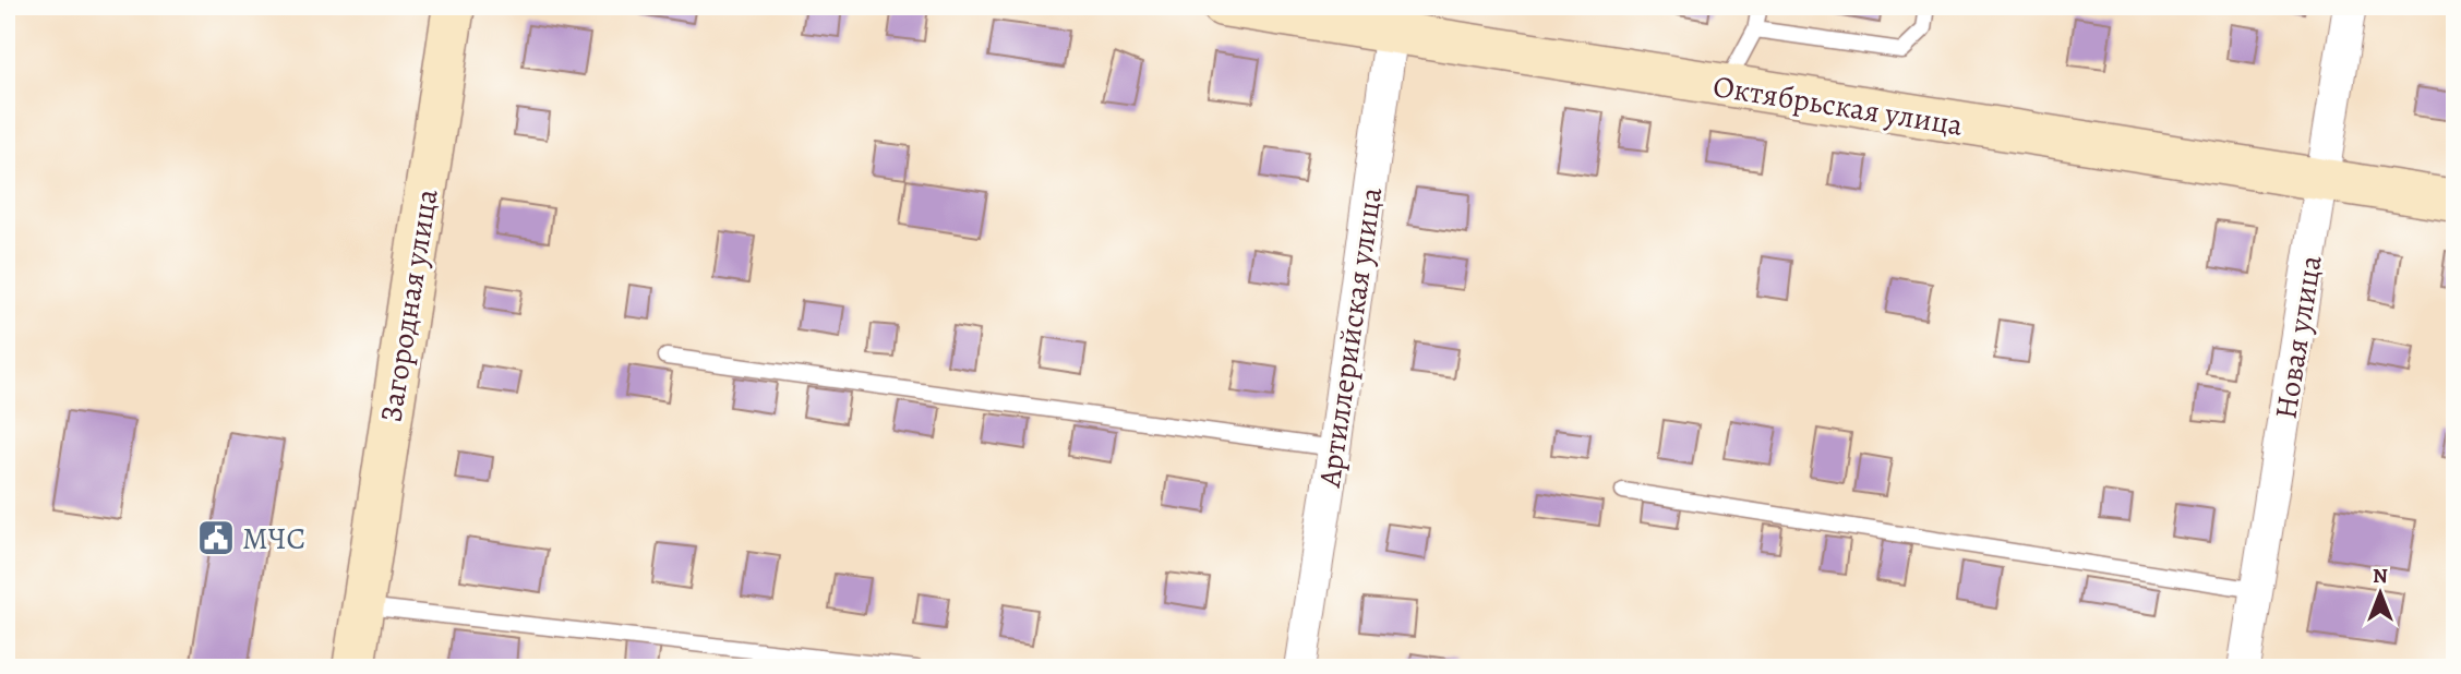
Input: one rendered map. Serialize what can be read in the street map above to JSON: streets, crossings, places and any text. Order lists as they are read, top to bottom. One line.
{"streets":{"main road":["Октябрьская улица","Загородная улица"],"street":["Артиллерийская улица","Новая улица"]},"crossings":[["Октябрьская улица","Артиллерийская улица"],["Октябрьская улица","Новая улица"]],"places":{"public building":["МЧС"]},"north":"top"}
